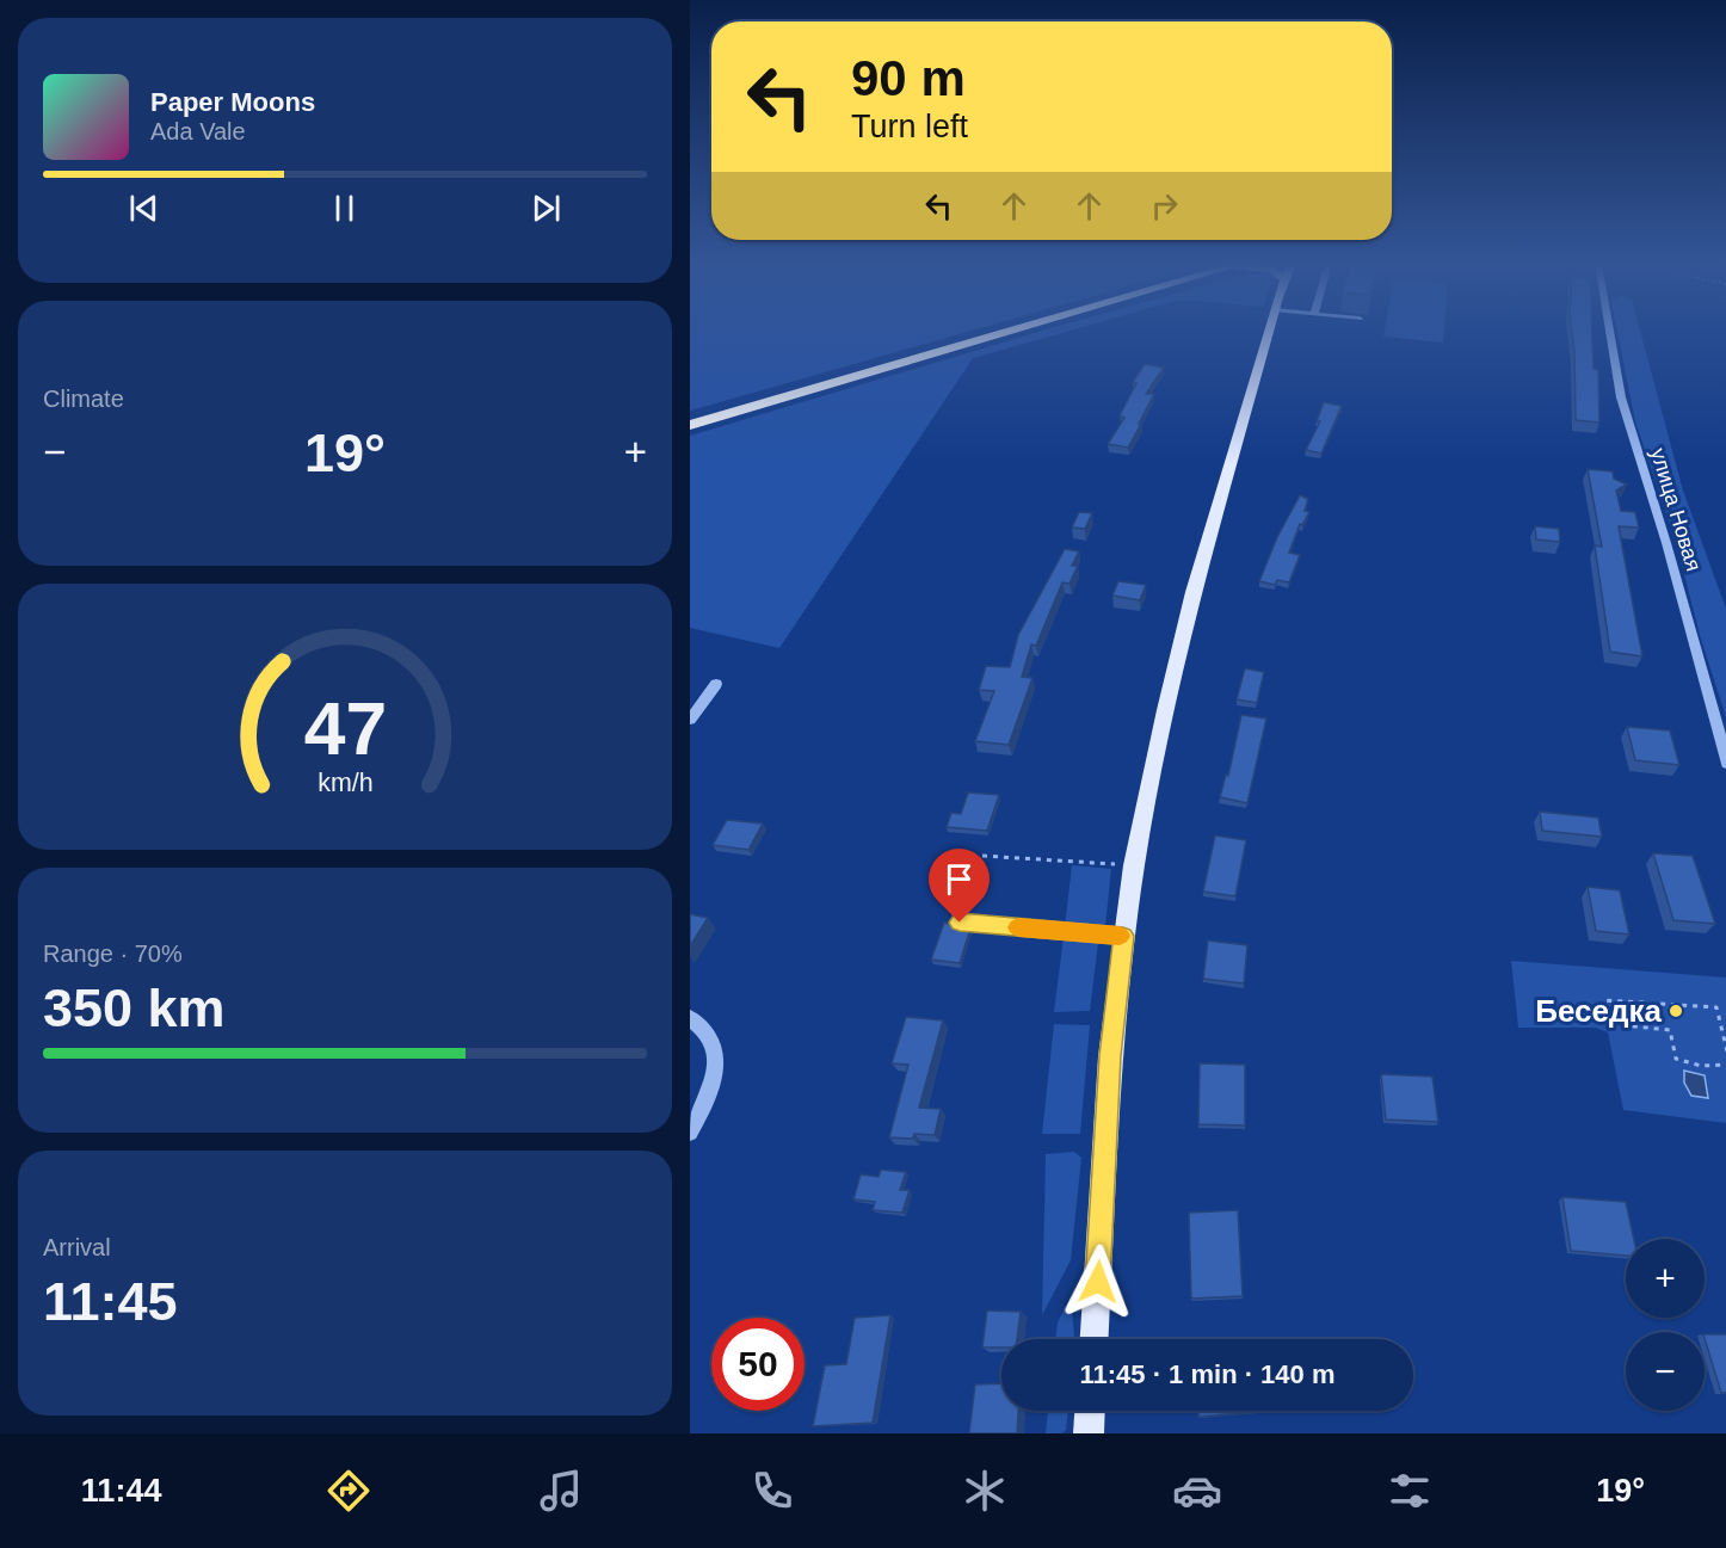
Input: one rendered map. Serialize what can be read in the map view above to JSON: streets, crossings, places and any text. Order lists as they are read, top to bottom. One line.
{"streets":{"street":["улица Новая"]},"places":["Беседка"],"page":{"turn":["90 m","Turn left"],"song":["Paper Moons","Ada Vale"],"tile":["Climate",["Range · 70%","350 km"],["Arrival","11:45"]],"heat":["−","19°","+"],"map_buttons":["+","−"],"limit":"50","trip":"11:45 · 1 min · 140 m","tabs":["11:44","19°"],"gauge":["47","km/h"]}}
